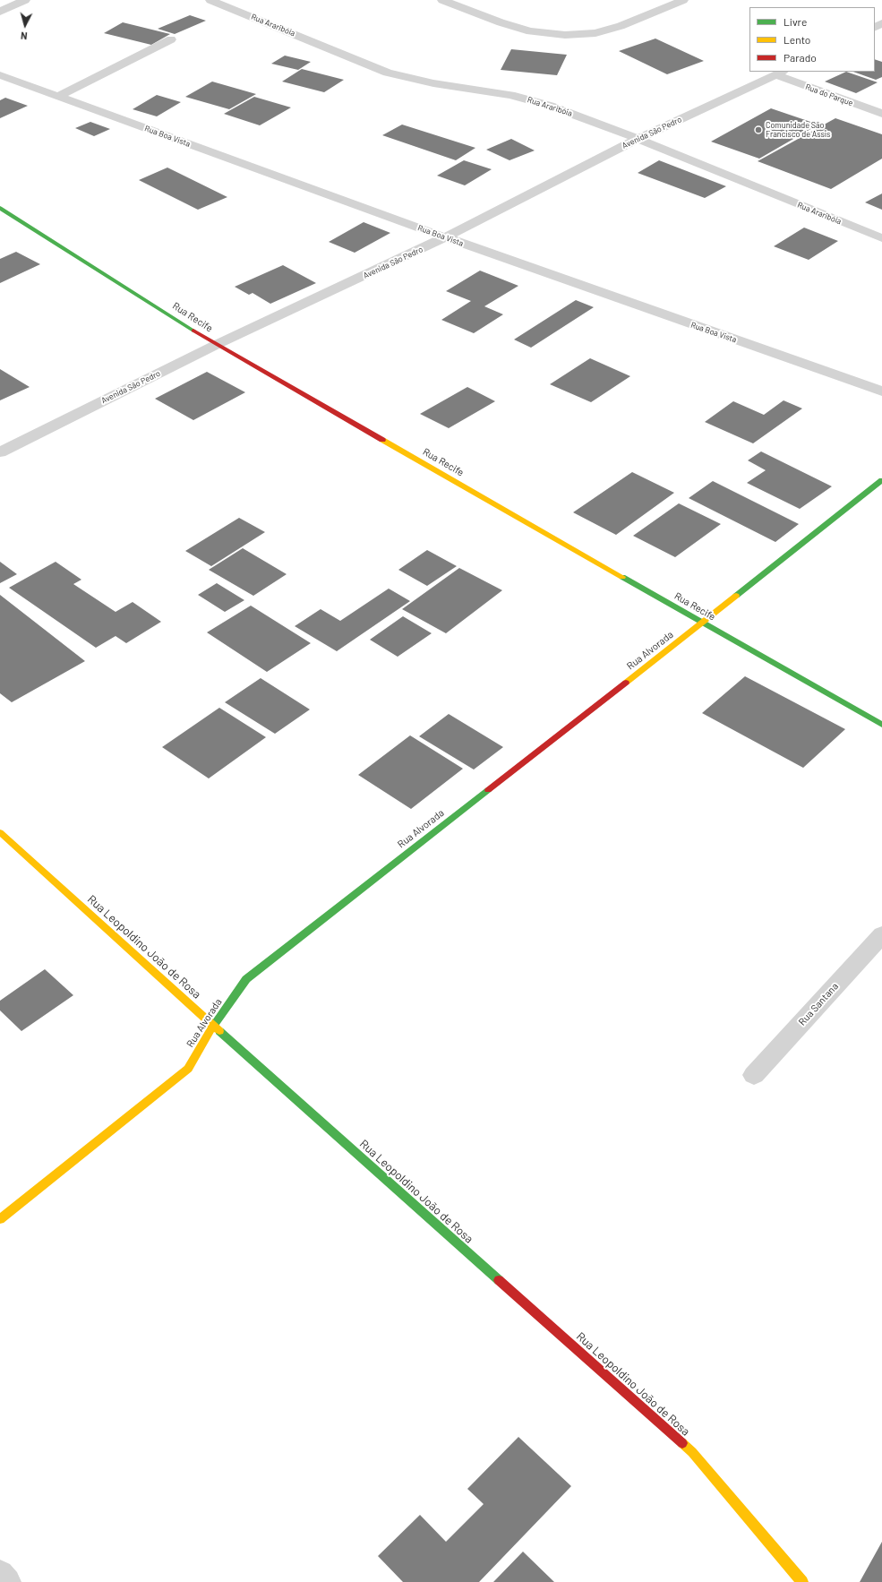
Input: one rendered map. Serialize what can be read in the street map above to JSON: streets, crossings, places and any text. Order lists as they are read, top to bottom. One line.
{"streets":{"street":["Rua Araribóia","Rua do Parque","Avenida São Pedro","Rua Boa Vista","Rua Recife","Rua Alvorada","Rua Leopoldino João de Rosa","Rua Santana"]},"crossings":[["Rua Araribóia","Avenida São Pedro"],["Rua do Parque","Avenida São Pedro"],["Avenida São Pedro","Rua Boa Vista"],["Avenida São Pedro","Rua Recife"],["Rua Recife","Rua Alvorada"],["Rua Alvorada","Rua Leopoldino João de Rosa"]],"places":["Comunidade São Francisco de Assis"],"legend":["Livre","Lento","Parado"],"north":"bottom"}
